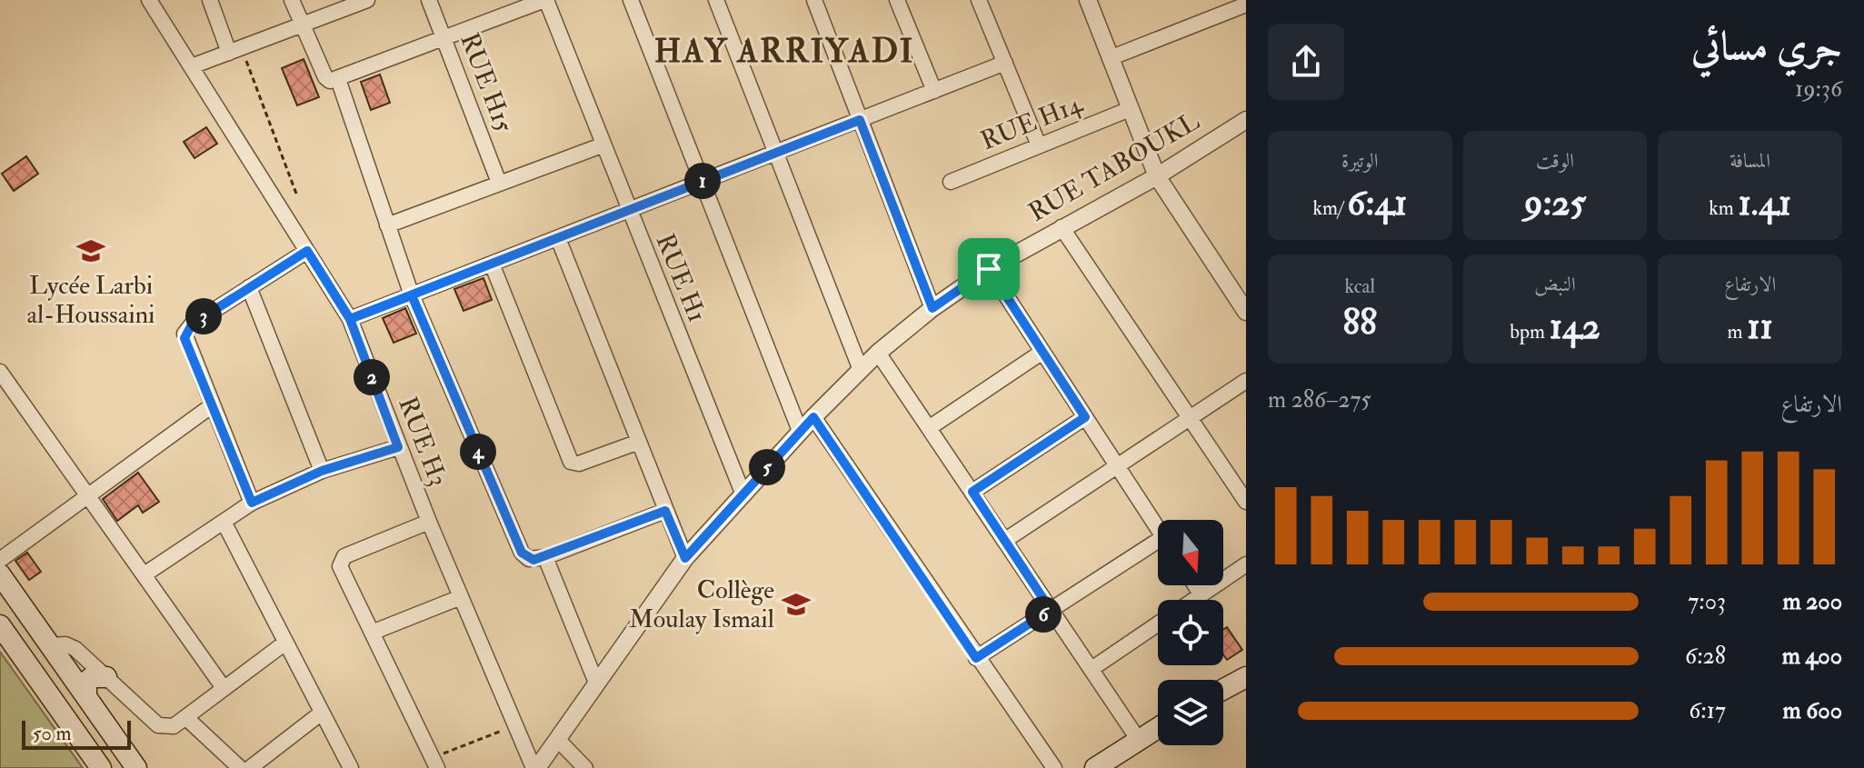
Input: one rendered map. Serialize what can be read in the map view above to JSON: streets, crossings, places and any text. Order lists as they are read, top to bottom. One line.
{"streets":{"street":["RUE H15","RUE H14","RUE TABOUKL","RUE H1","RUE H3"]},"crossings":[["RUE TABOUKL","RUE H1"],["RUE TABOUKL","RUE H3"]],"districts":["HAY ARRIYADI"],"places":{"school or university":["Lycée Larbi al-Houssaini","Collège Moulay Ismail"]},"scale_bar":"50 m","north":"bottom","page":{"heading":["جري مسائي","19:36"],"stats":[["المسافة","1.41 km"],["الوقت","9:25"],["الوتيرة","6:41 /km"],["الارتفاع","11 m"],["النبض","142 bpm"],["kcal","88"]],"pins":["1","3","2","4","5","6"],"chart":["الارتفاع","275–286 m"],"list":[{"name":"200 m","note":"7:03"},{"name":"400 m","note":"6:28"},{"name":"600 m","note":"6:17"}],"scale":"50 m"}}
